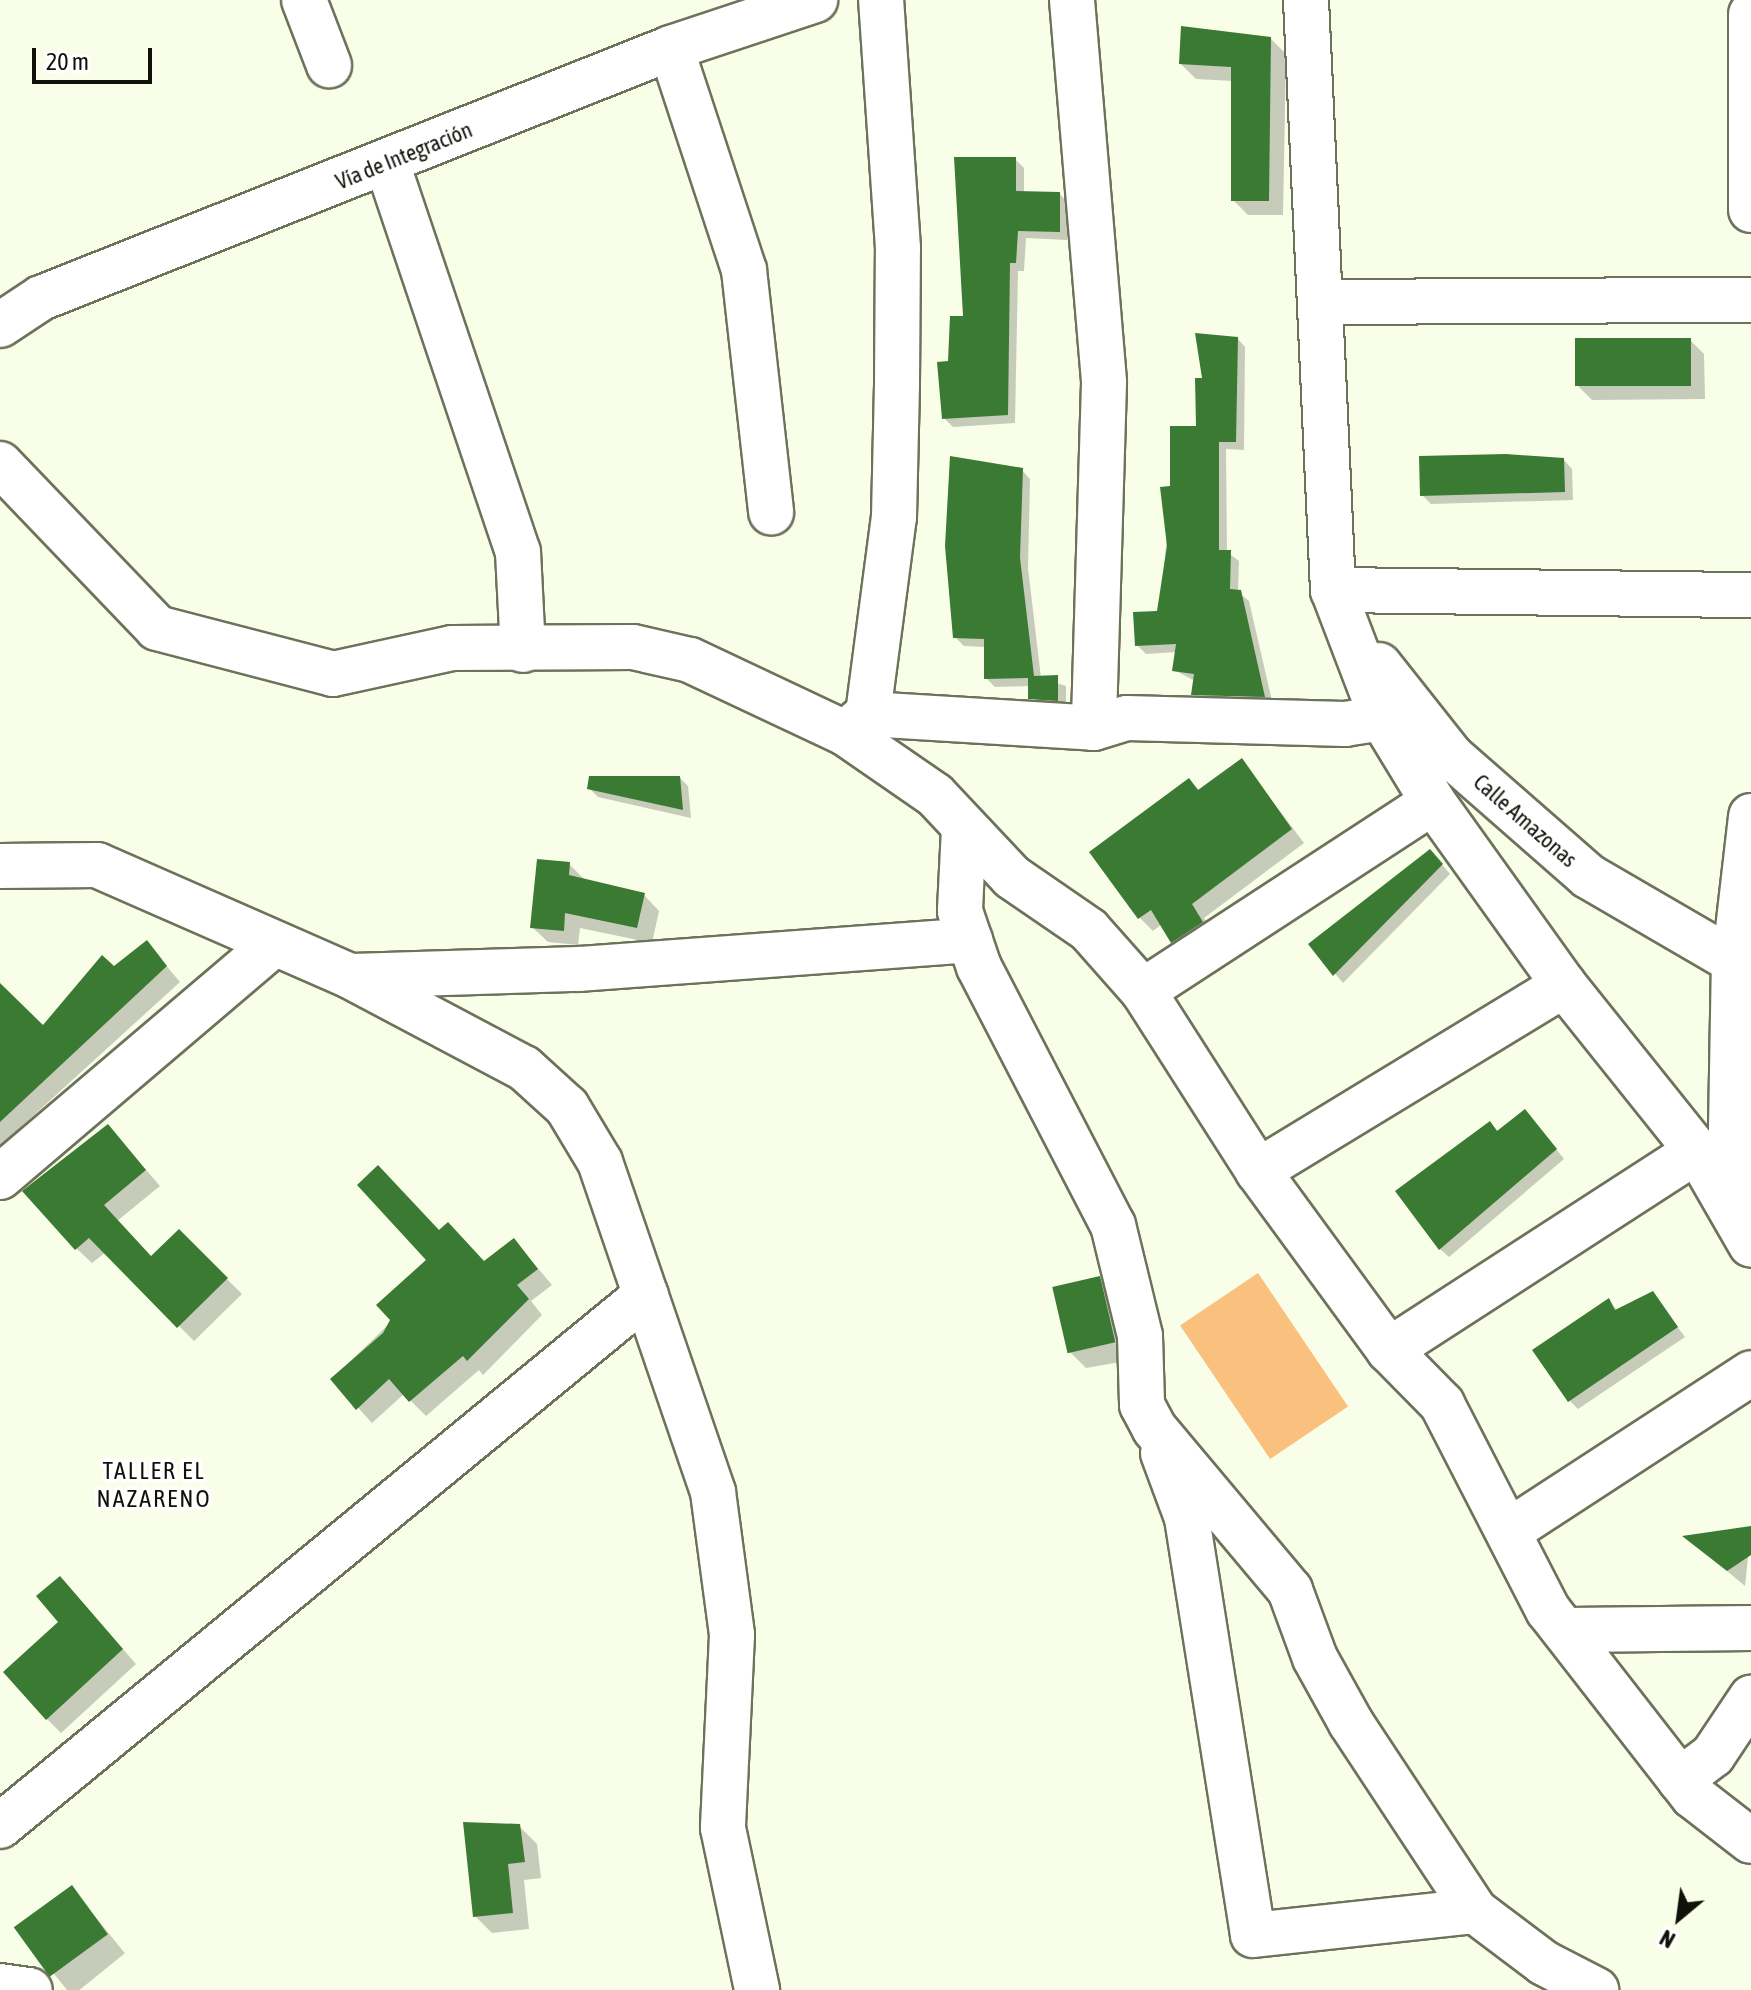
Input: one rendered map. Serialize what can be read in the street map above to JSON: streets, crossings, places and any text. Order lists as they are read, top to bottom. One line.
{"streets":{"street":["Vía de Integración","Calle Amazonas"]},"districts":["TALLER EL NAZARENO"],"scale_bar":"20 m","north":"bottom left"}
